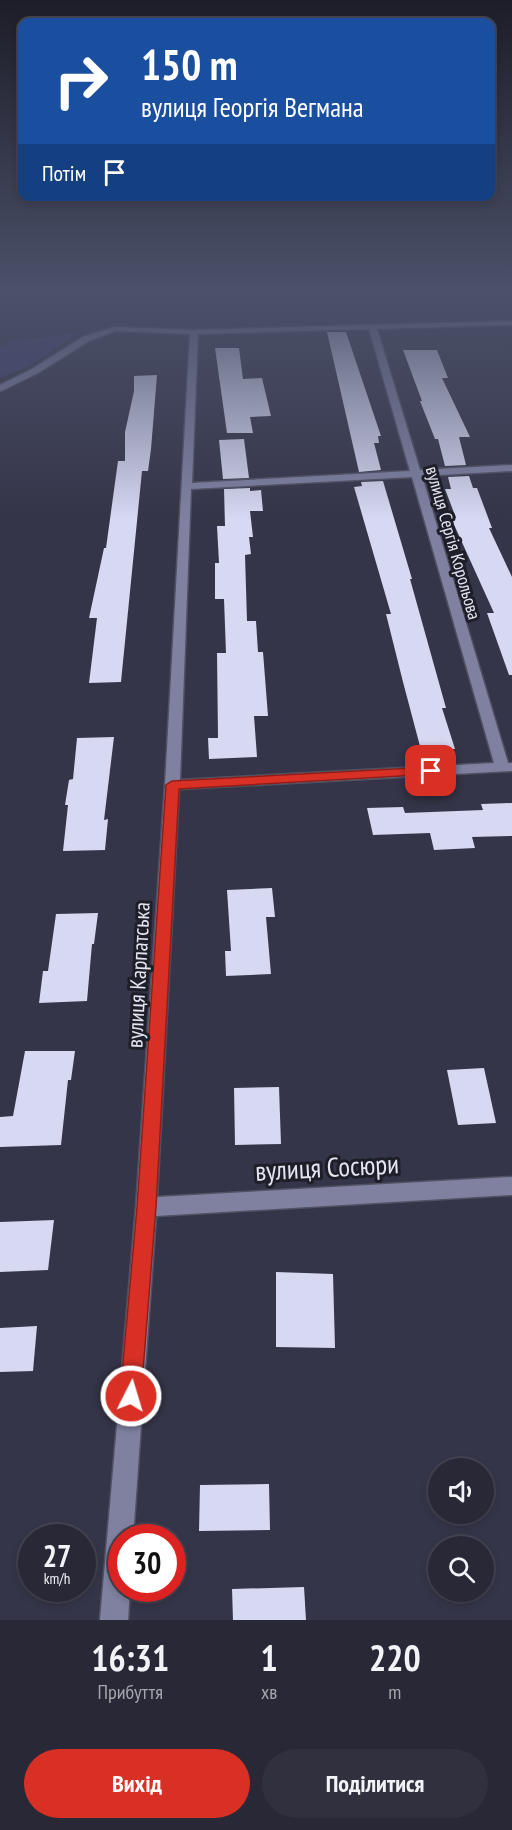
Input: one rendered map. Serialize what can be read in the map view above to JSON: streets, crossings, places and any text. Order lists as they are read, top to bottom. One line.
{"streets":{"street":["вулиця Сергія Корольова","вулиця Карпатська","вулиця Сосюри"]},"crossings":[["вулиця Карпатська","вулиця Сосюри"]],"page":{"turn":["150 m","вулиця Георгія Вегмана"],"then":"Потім","speed":"27 km/h","limit":"30","eta":["16:31","Прибуття","1","хв","220","m"],"buttons":["Вихід","Поділитися"]}}
